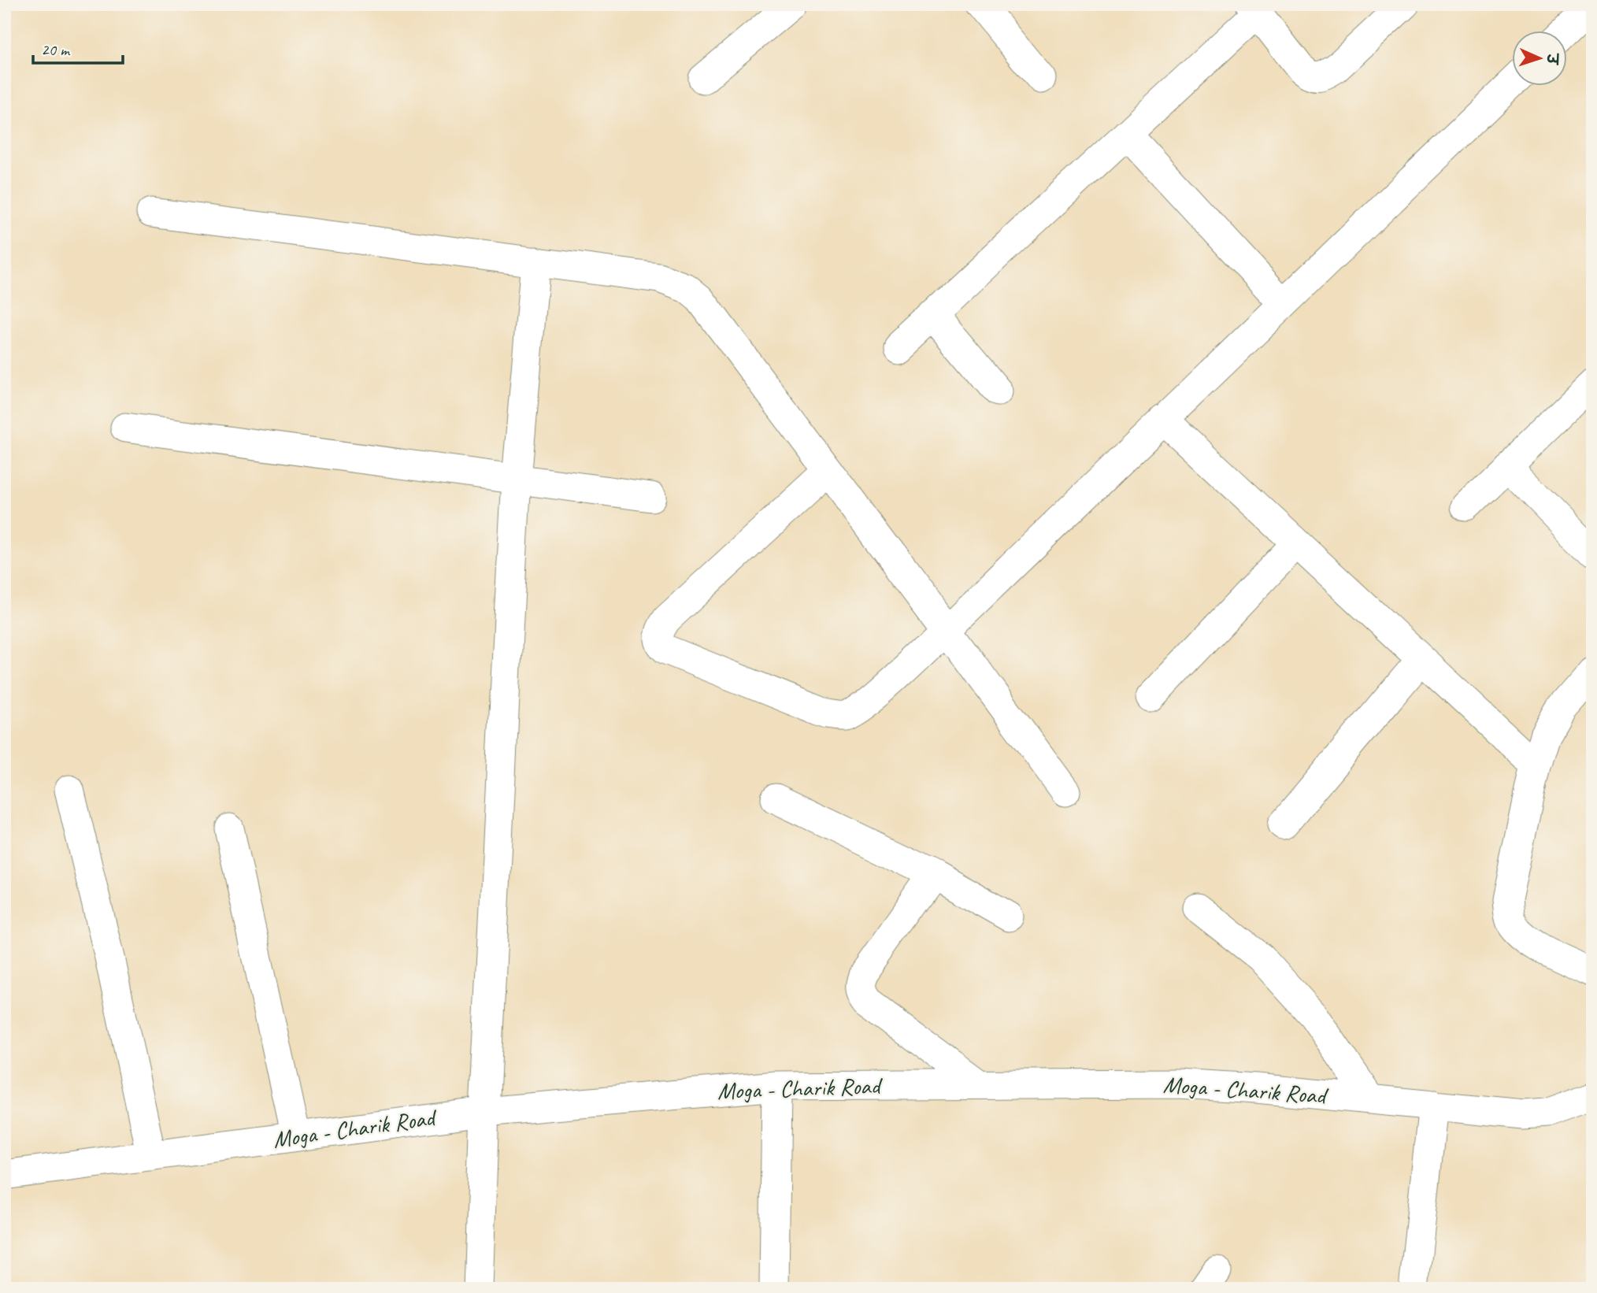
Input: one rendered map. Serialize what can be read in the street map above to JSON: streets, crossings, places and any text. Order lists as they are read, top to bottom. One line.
{"streets":{"street":["Moga - Charik Road"]},"scale_bar":"20 m","north":"right"}
